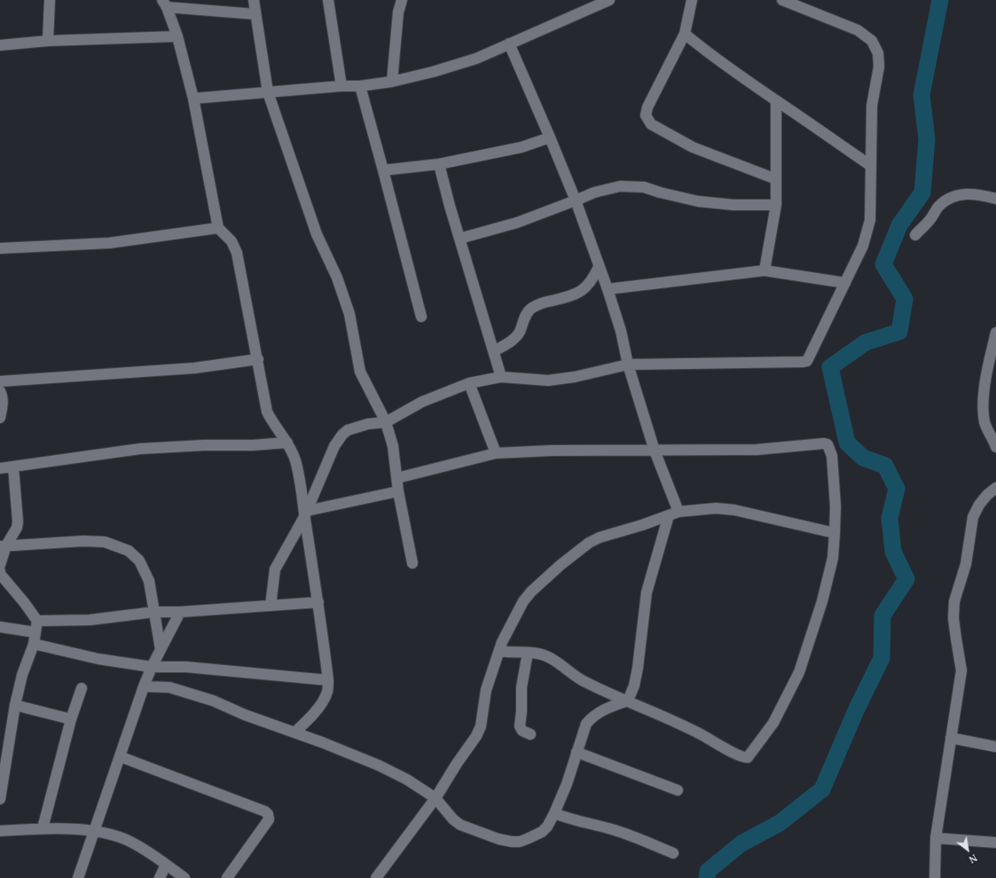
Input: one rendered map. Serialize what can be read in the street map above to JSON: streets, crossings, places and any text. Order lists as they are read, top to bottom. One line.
{"north":"bottom right"}
